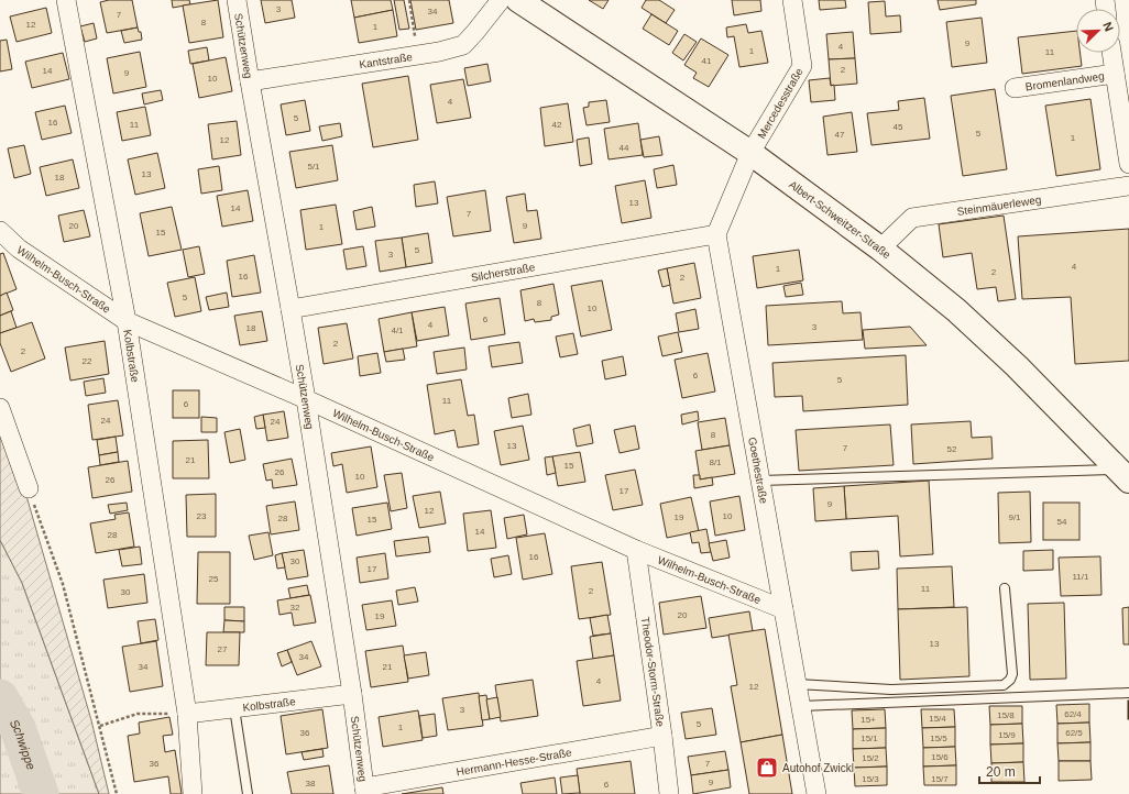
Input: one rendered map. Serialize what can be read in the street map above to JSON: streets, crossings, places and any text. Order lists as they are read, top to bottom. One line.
{"streets":{"street":["Schützenweg","Kantstraße","Bromenlandweg","Mercedesstraße","Steinmäuerleweg","Albert-Schweitzer-Straße","Silcherstraße","Wilhelm-Busch-Straße","Kolbstraße","Goethestraße","Theodor-Storm-Straße","Hermann-Hesse-Straße"]},"crossings":[["Schützenweg","Kantstraße"],["Schützenweg","Silcherstraße"],["Schützenweg","Wilhelm-Busch-Straße"],["Schützenweg","Kolbstraße"],["Schützenweg","Hermann-Hesse-Straße"],["Mercedesstraße","Albert-Schweitzer-Straße"],["Steinmäuerleweg","Albert-Schweitzer-Straße"],["Silcherstraße","Goethestraße"],["Wilhelm-Busch-Straße","Kolbstraße"],["Wilhelm-Busch-Straße","Goethestraße"],["Wilhelm-Busch-Straße","Theodor-Storm-Straße"],["Theodor-Storm-Straße","Hermann-Hesse-Straße"]],"water":["Schwippe"],"places":{"shop":["Autohof Zwickl"]},"house_numbers":["3","34","7","8","12","1","9","4","1","11","41","2","14","9","10","4","5","16","11","42","45","5","47","1","12","44","5/1","13","18","13","14","7","20","9","1","15","5","3","4","1","2","16","2","5","8","10","6","4","3","18","4/1","2","2","22","6","5","11","6","24","24","8","13","7","52","21","8/1","15","26","10","26","17","9","12","23","10","19","9/1","28","15","54","14","28","16","30","17","11/1","25","11","2","30","32","20","19","13","27","34","34","21","4","12","3","62/4","15/8","15/4","15+","5","1","36","62/5","15/9","15/1","15/5","15/6","15/2","36","7","15/3","15/7","9","38","6"],"scale_bar":"20 m","north":"top right"}
